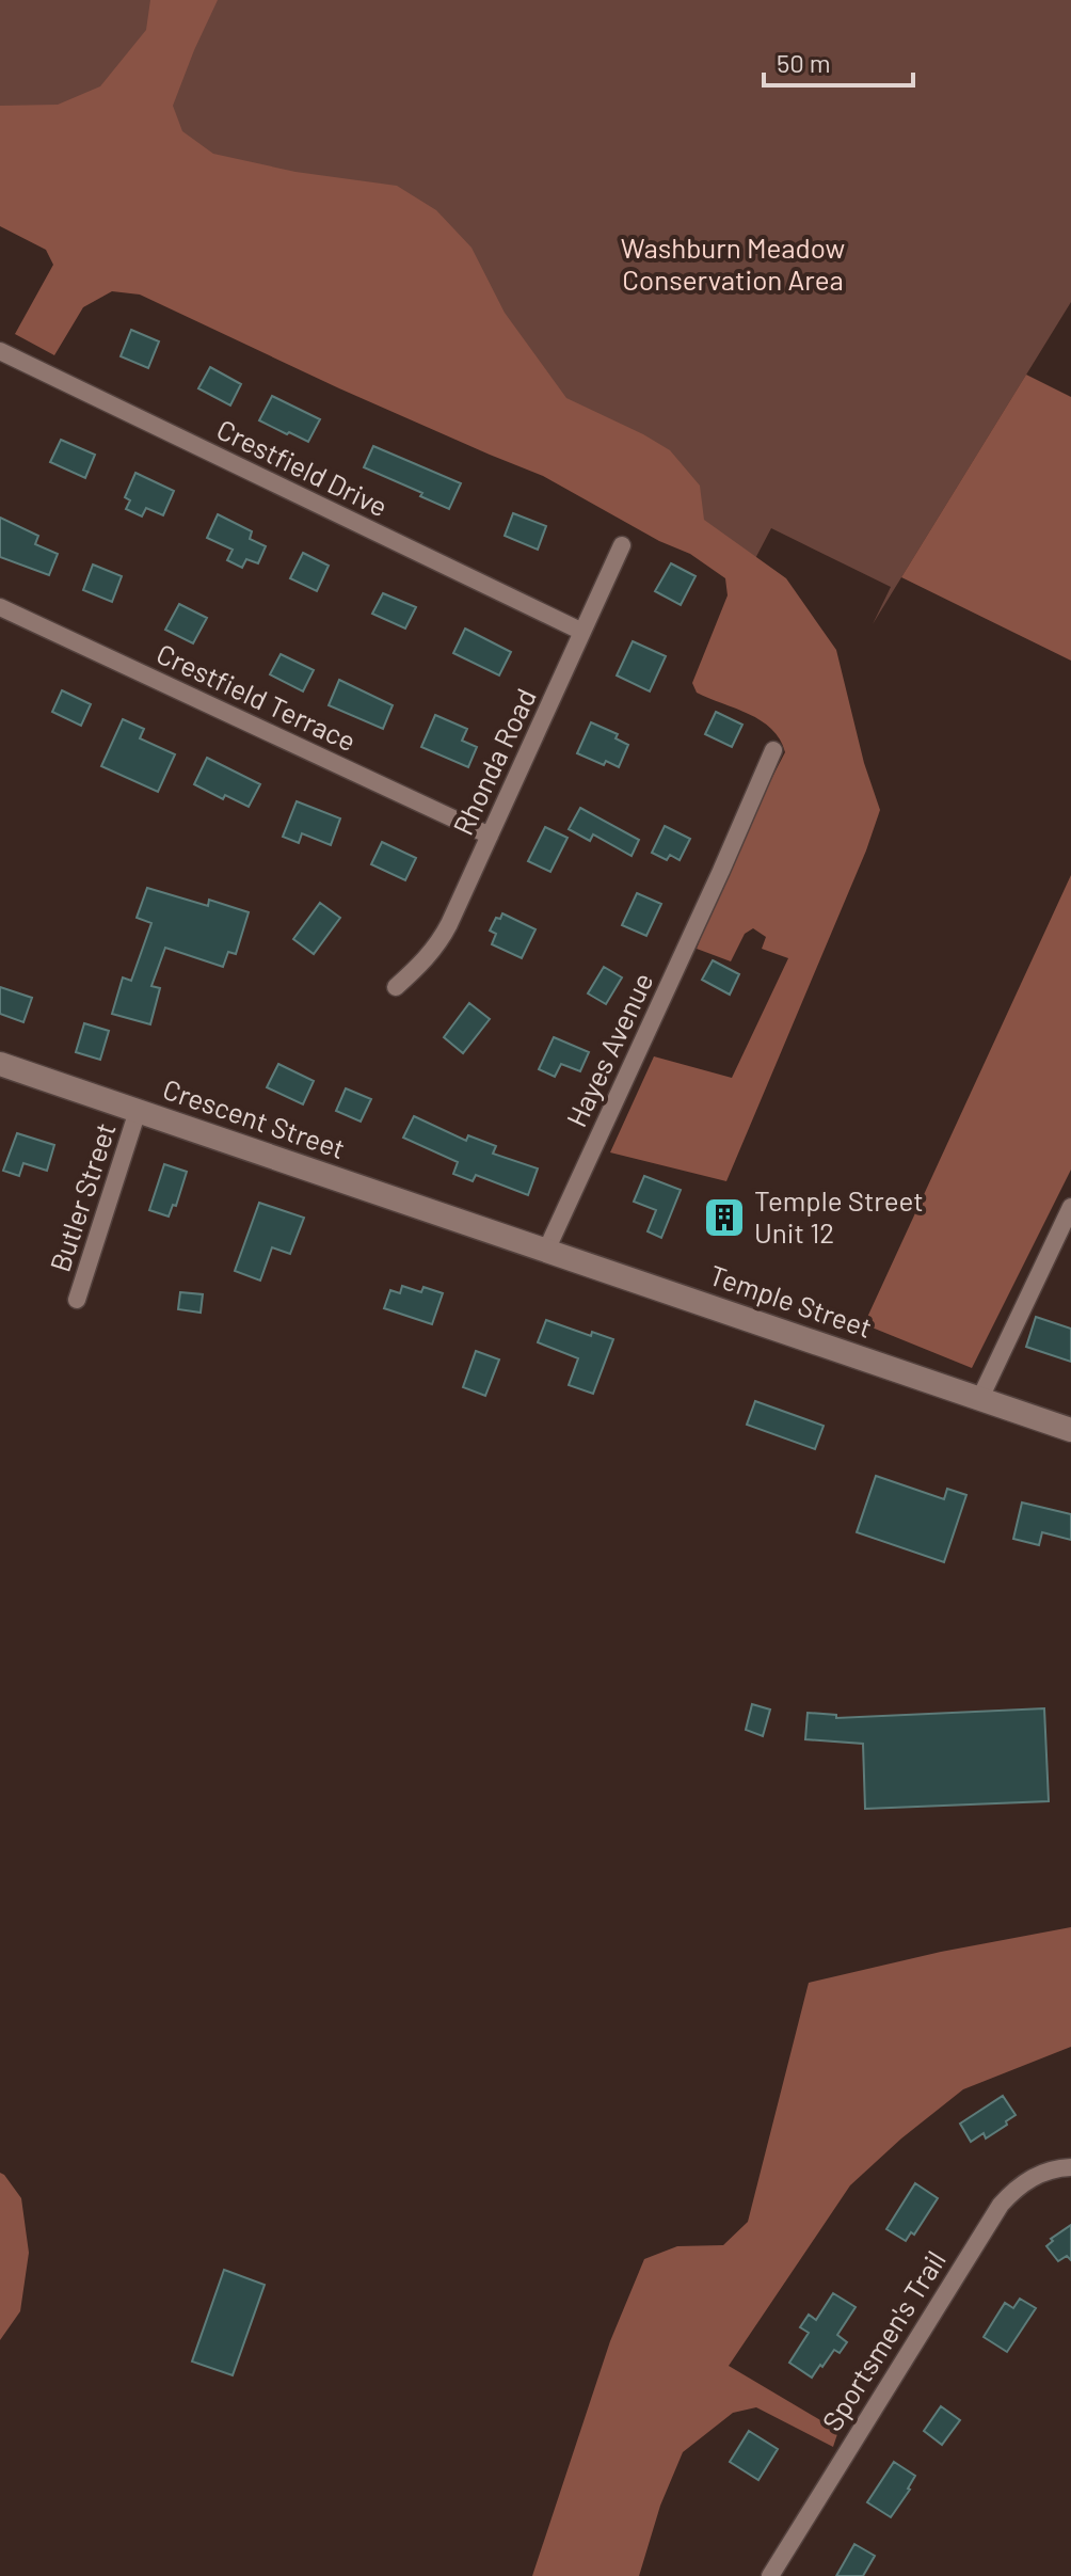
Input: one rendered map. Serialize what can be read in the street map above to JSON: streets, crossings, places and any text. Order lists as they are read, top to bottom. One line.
{"streets":{"main road":["Crescent Street","Temple Street"],"street":["Crestfield Drive","Crestfield Terrace","Rhonda Road","Hayes Avenue","Butler Street","Sportsmen's Trail"]},"crossings":[["Crestfield Drive","Rhonda Road"],["Crestfield Terrace","Rhonda Road"],["Hayes Avenue","Temple Street"],["Crescent Street","Butler Street"],["Crescent Street","Temple Street"]],"parks":["Washburn Meadow Conservation Area"],"places":{"building":["Temple Street Unit 12"]},"scale_bar":"50 m"}
